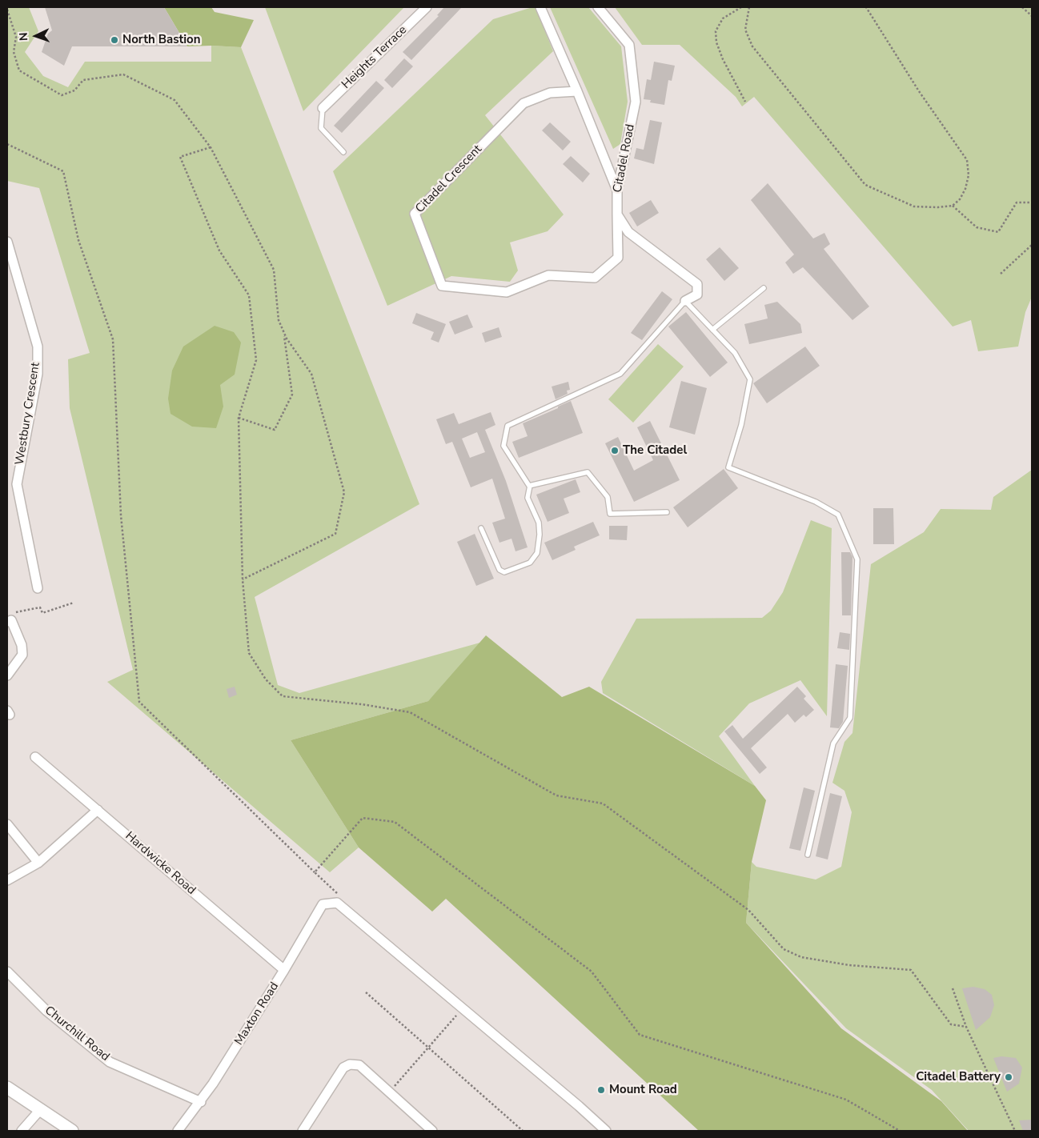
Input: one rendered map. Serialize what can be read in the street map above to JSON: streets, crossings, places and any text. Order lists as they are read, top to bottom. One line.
{"streets":{"street":["Heights Terrace","Citadel Road","Citadel Crescent","Westbury Crescent","Hardwicke Road","Maxton Road","Churchill Road"]},"crossings":[["Citadel Road","Citadel Crescent"],["Hardwicke Road","Maxton Road"],["Maxton Road","Churchill Road"]],"places":["North Bastion","The Citadel","Citadel Battery","Mount Road"],"north":"left"}
